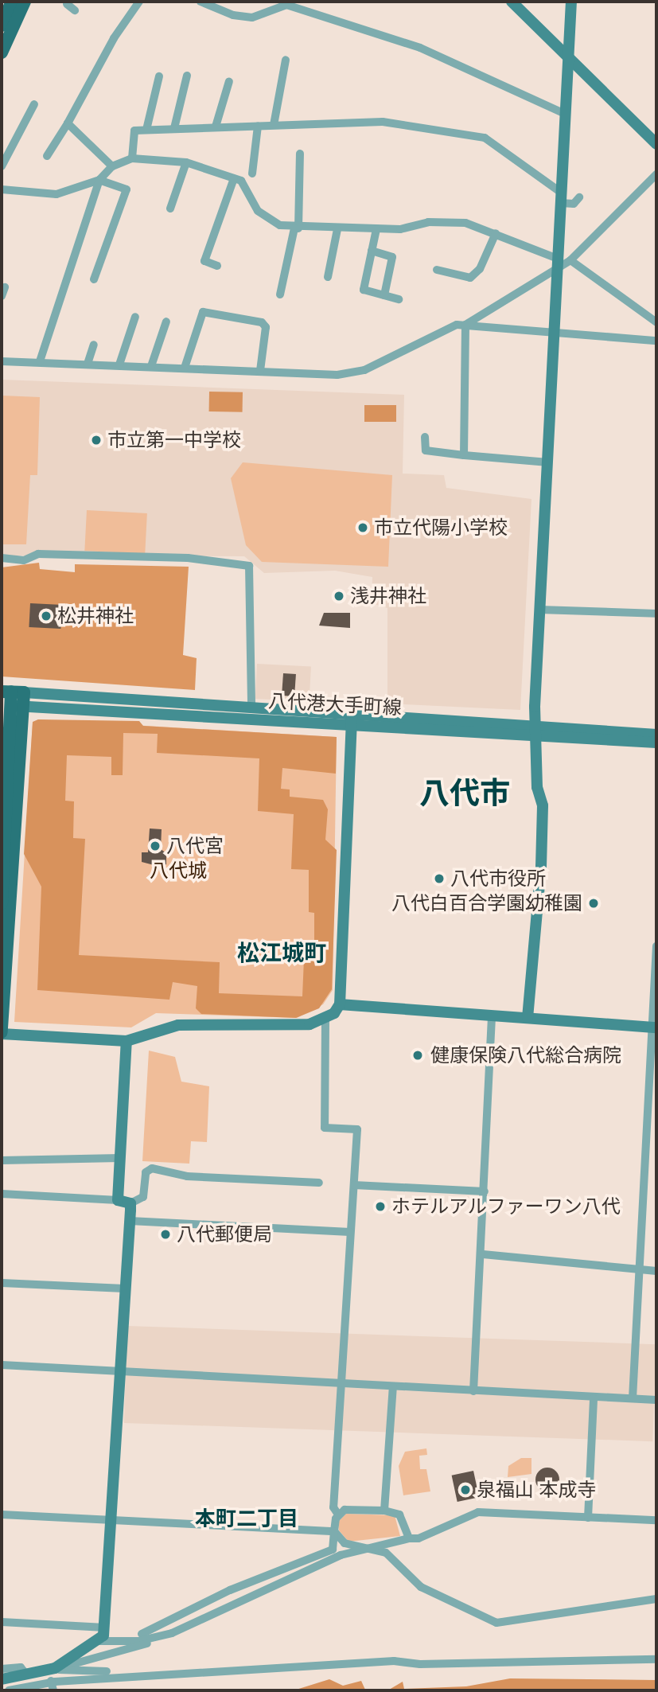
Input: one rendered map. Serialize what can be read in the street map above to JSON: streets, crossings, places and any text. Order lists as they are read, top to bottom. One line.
{"streets":{"street":["八代港大手町線"]},"districts":["八代市","松江城町","本町二丁目"],"parks":["八代城"],"places":["市立第一中学校","市立代陽小学校","浅井神社","松井神社","八代宮","八代市役所","八代白百合学園幼稚園","健康保険八代総合病院","ホテルアルファーワン八代","八代郵便局","泉福山 本成寺"]}
